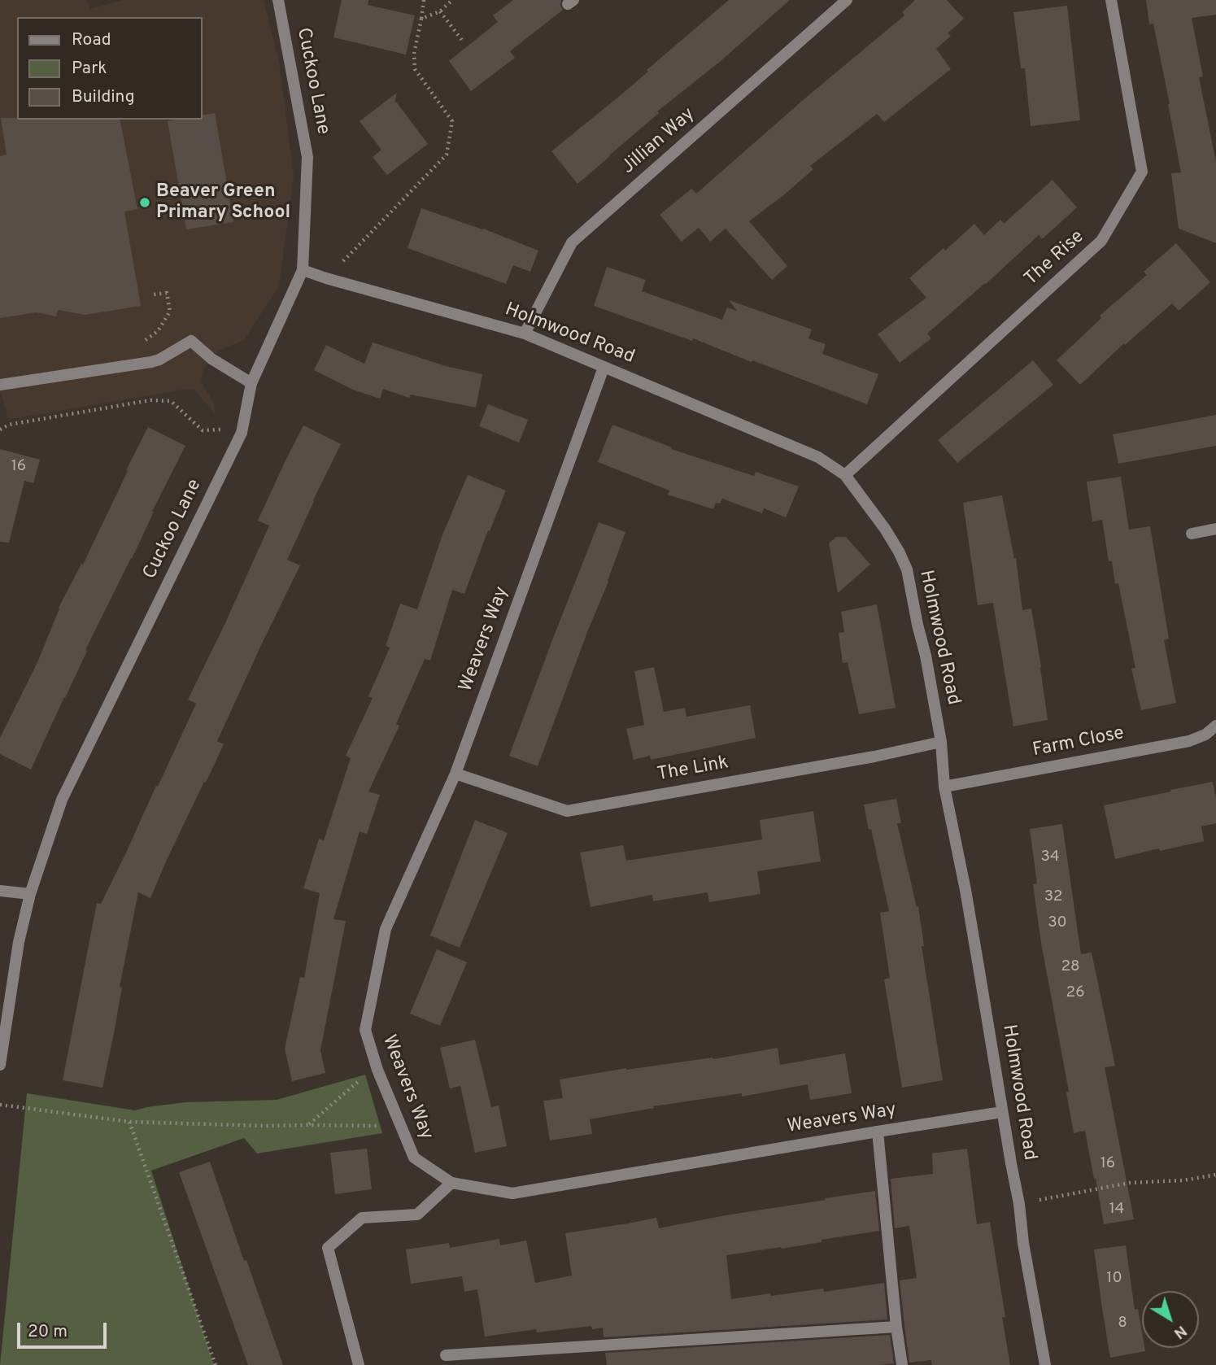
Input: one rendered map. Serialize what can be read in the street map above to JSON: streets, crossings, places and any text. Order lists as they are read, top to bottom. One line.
{"streets":{"street":["Cuckoo Lane","Jillian Way","The Rise","Holmwood Road","Weavers Way","Farm Close","The Link"]},"crossings":[["Cuckoo Lane","Holmwood Road"],["Jillian Way","Holmwood Road"],["The Rise","Holmwood Road"],["Holmwood Road","Weavers Way"],["Holmwood Road","Farm Close"],["Holmwood Road","The Link"],["Weavers Way","The Link"]],"places":["Beaver Green Primary School"],"house_numbers":["16","34","32","30","28","26","16","14","10","8"],"legend":["Road","Park","Building"],"scale_bar":"20 m","north":"bottom right"}
